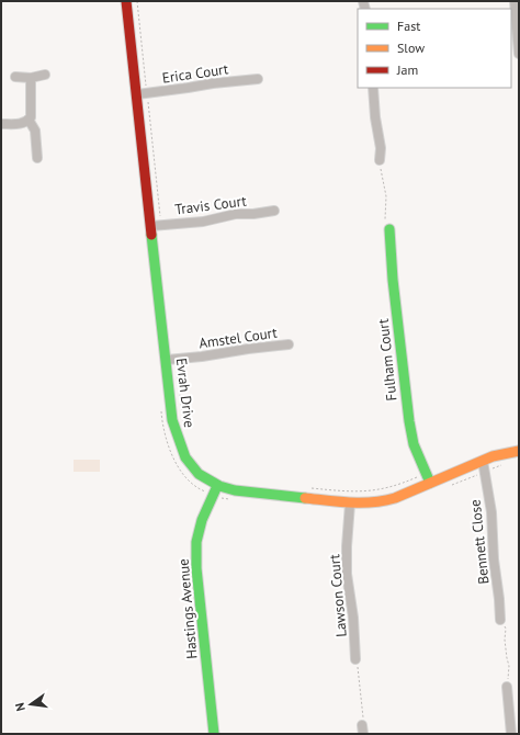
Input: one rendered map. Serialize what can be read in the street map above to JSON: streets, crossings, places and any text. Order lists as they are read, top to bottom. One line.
{"streets":{"street":["Erica Court","Travis Court","Amstel Court","Fulham Court","Evrah Drive","Bennett Close","Lawson Court","Hastings Avenue"]},"crossings":[["Erica Court","Evrah Drive"],["Travis Court","Evrah Drive"],["Amstel Court","Evrah Drive"],["Fulham Court","Evrah Drive"],["Evrah Drive","Bennett Close"],["Evrah Drive","Lawson Court"],["Evrah Drive","Hastings Avenue"]],"legend":["Fast","Slow","Jam"],"north":"left"}
